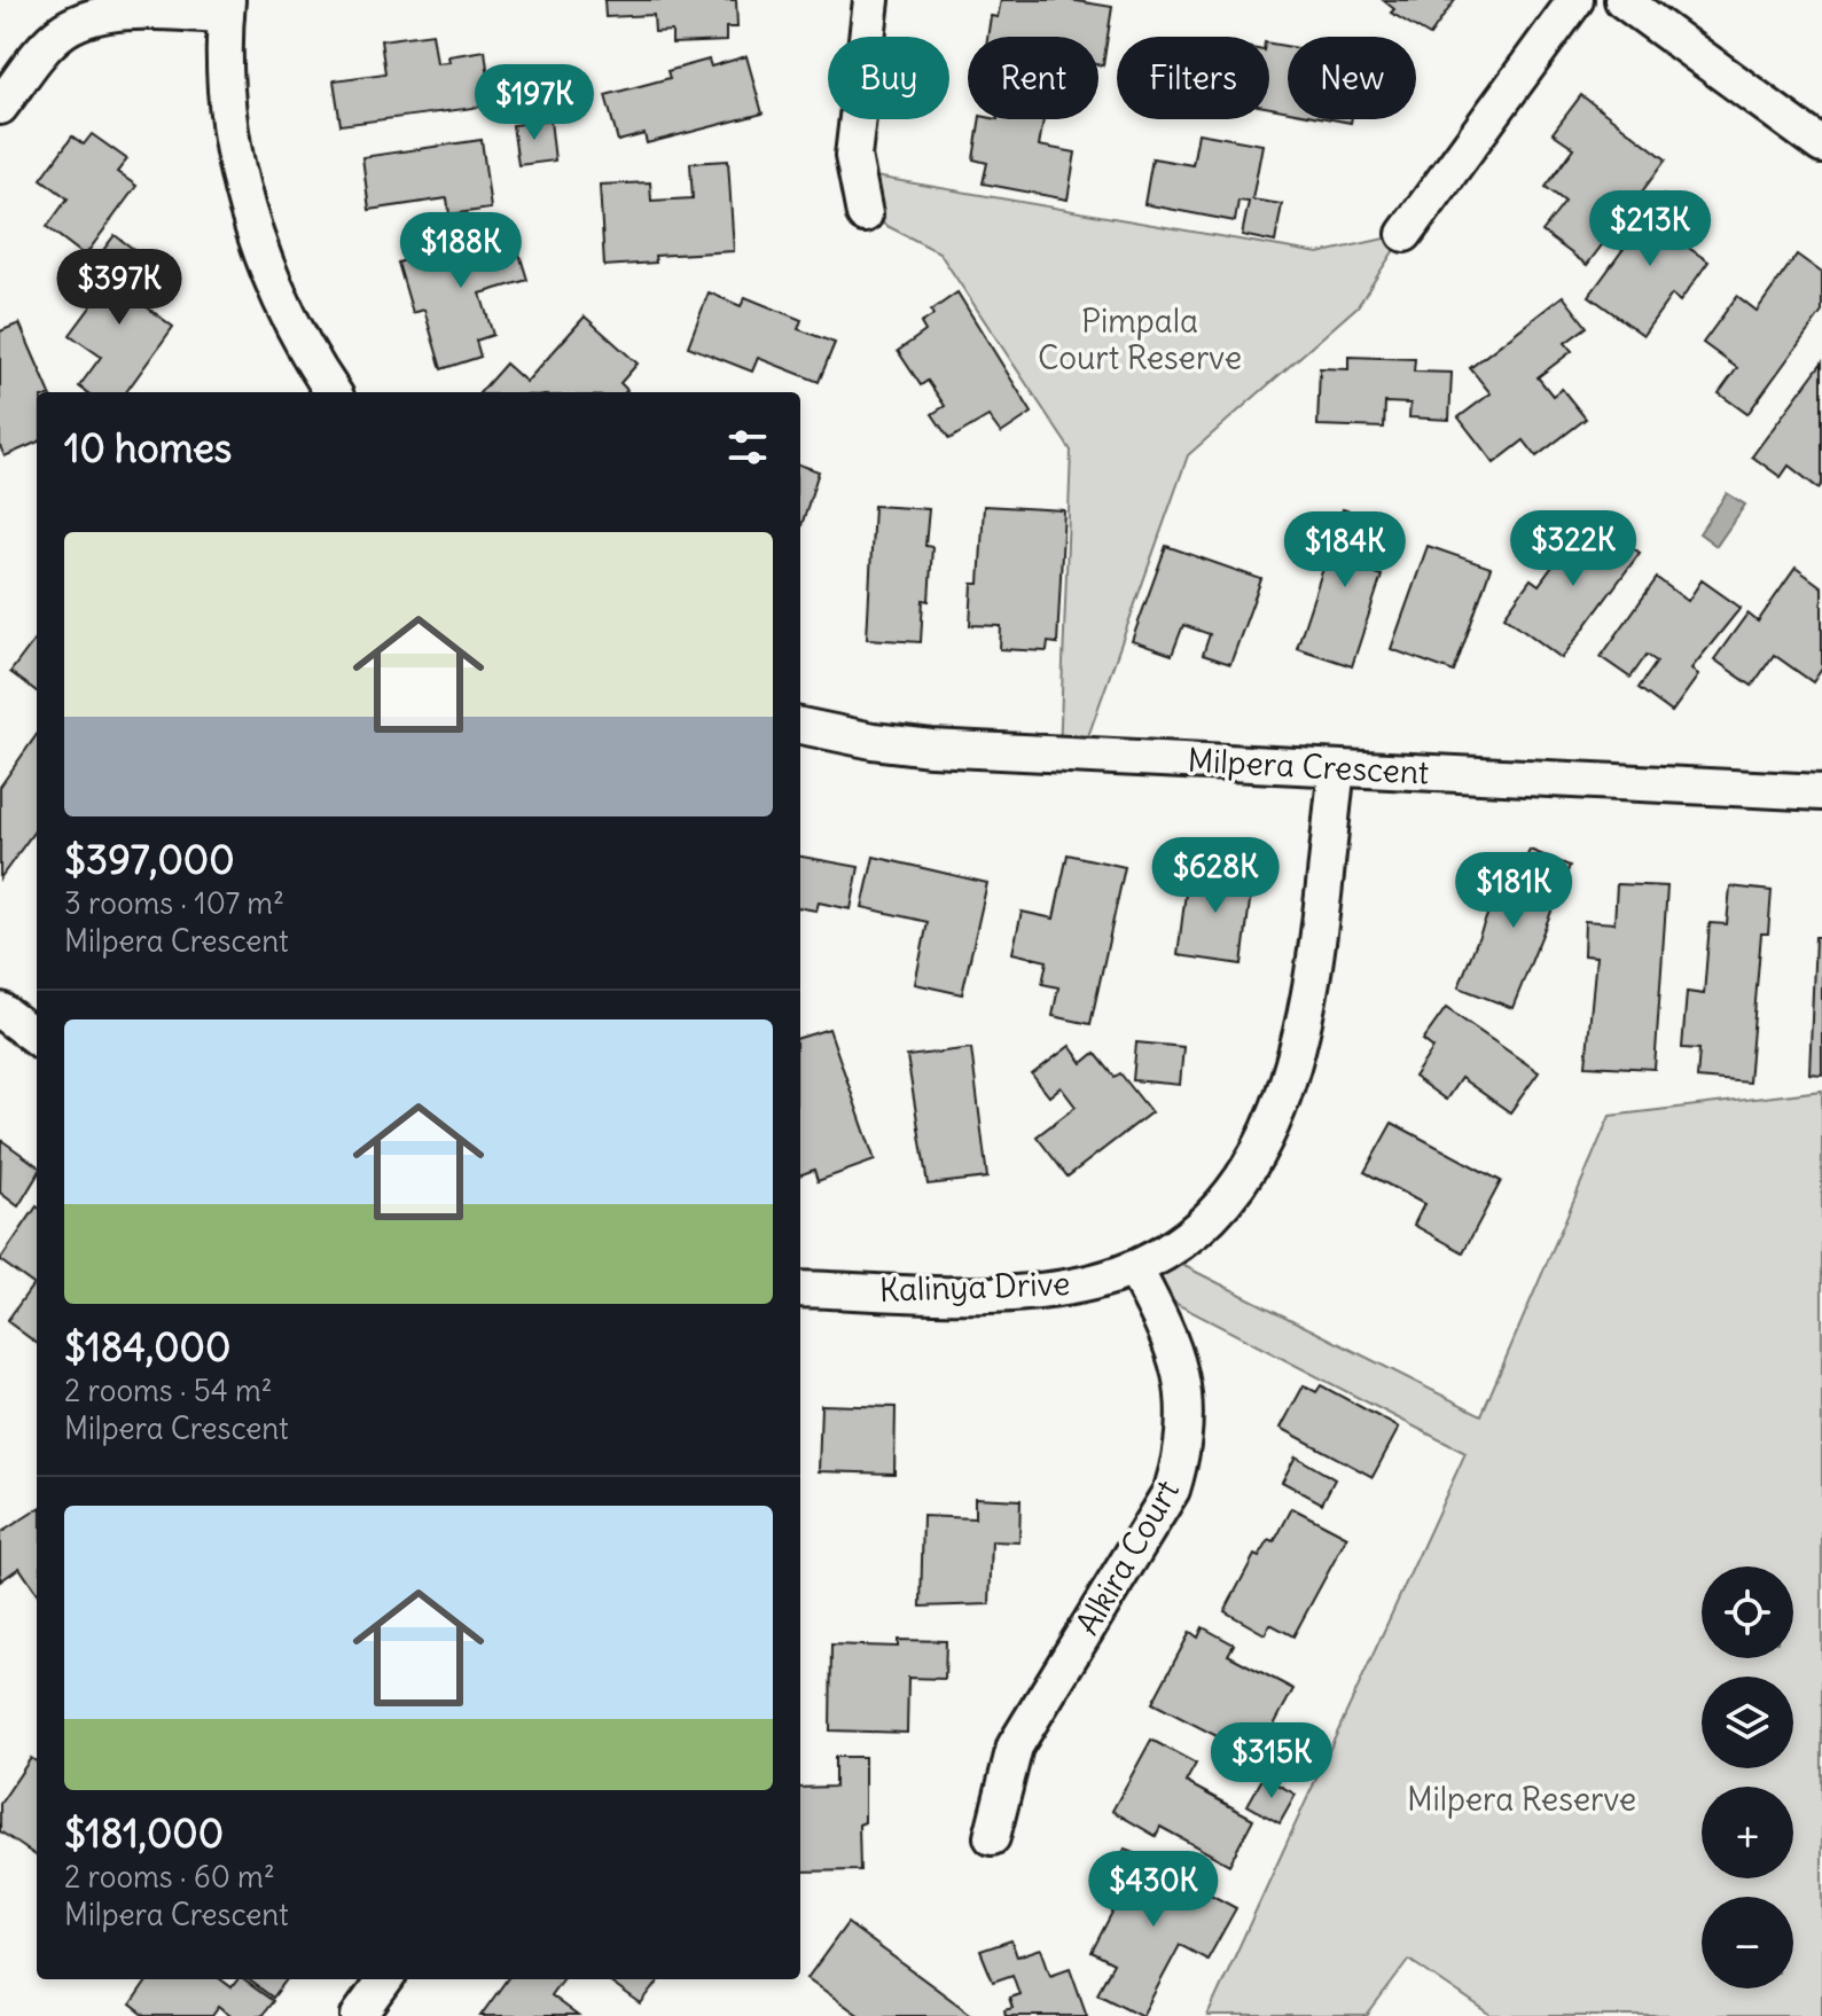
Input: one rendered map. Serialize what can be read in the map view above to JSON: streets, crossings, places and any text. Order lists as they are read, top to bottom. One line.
{"streets":{"street":["Milpera Crescent","Kalinya Drive","Alkira Court"]},"crossings":[["Milpera Crescent","Kalinya Drive"],["Kalinya Drive","Alkira Court"]],"parks":["Pimpala Court Reserve","Milpera Reserve"],"page":{"chip":["Buy","Rent","Filters","New"],"price":["$197K","$213K","$188K","$397K","$322K","$184K","$628K","$181K","$315K","$430K"],"heading":"10 homes","list":[{"name":"$397,000","note":"3 rooms · 107 m² · Milpera Crescent"},{"name":"$184,000","note":"2 rooms · 54 m² · Milpera Crescent"},{"name":"$181,000","note":"2 rooms · 60 m² · Milpera Crescent"}],"map_buttons":["+","−"]}}
